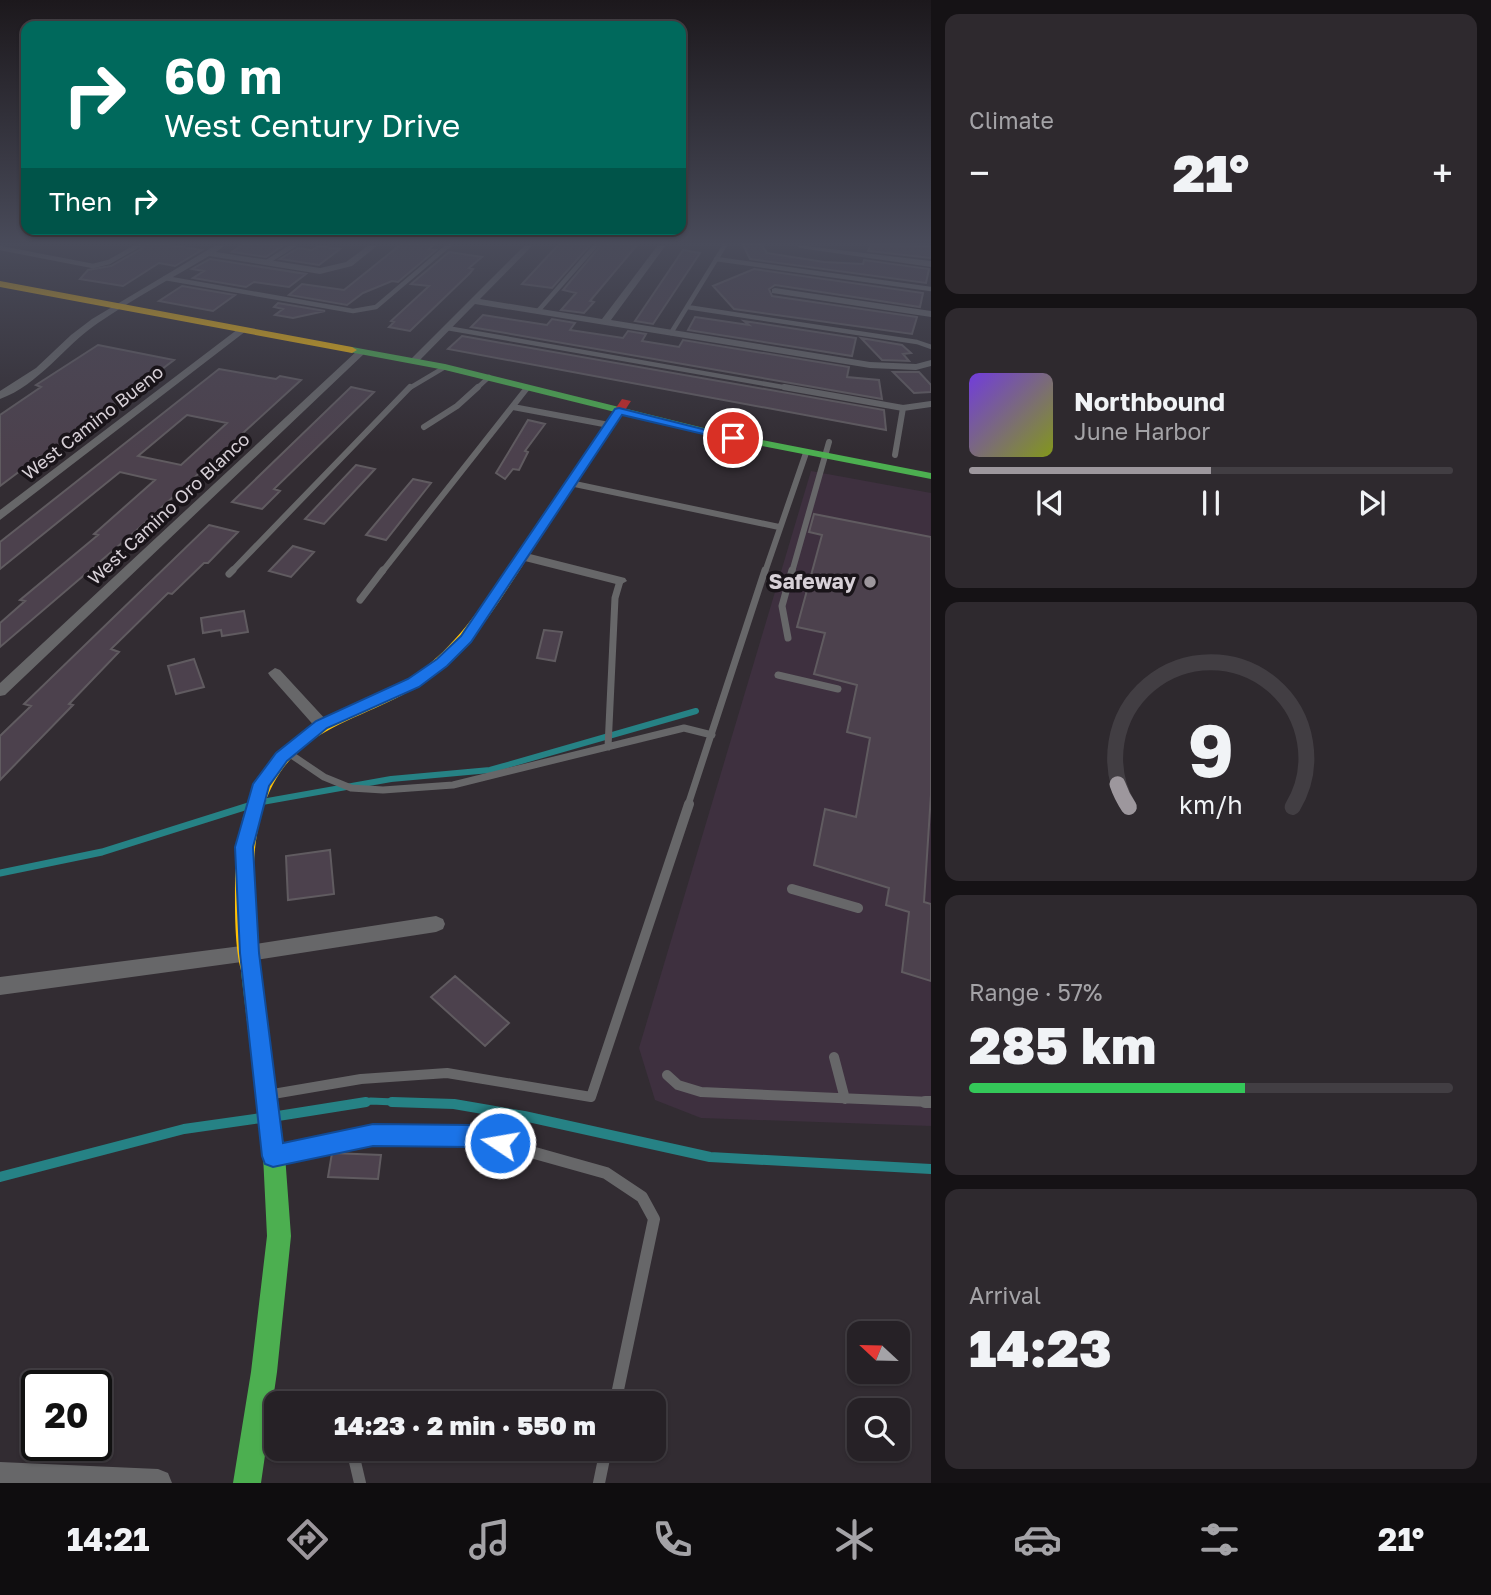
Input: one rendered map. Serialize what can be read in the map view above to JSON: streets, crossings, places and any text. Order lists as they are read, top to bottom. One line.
{"streets":{"street":["West Camino Bueno","West Camino Oro Blanco"]},"places":["Safeway"],"north":"left","page":{"tile":["Climate",["Range · 57%","285 km"],["Arrival","14:23"]],"turn":["60 m","West Century Drive"],"heat":["−","21°","+"],"then":"Then","song":["Northbound","June Harbor"],"limit":"20","trip":"14:23 · 2 min · 550 m","tabs":["14:21","21°"],"gauge":["9","km/h"]}}
